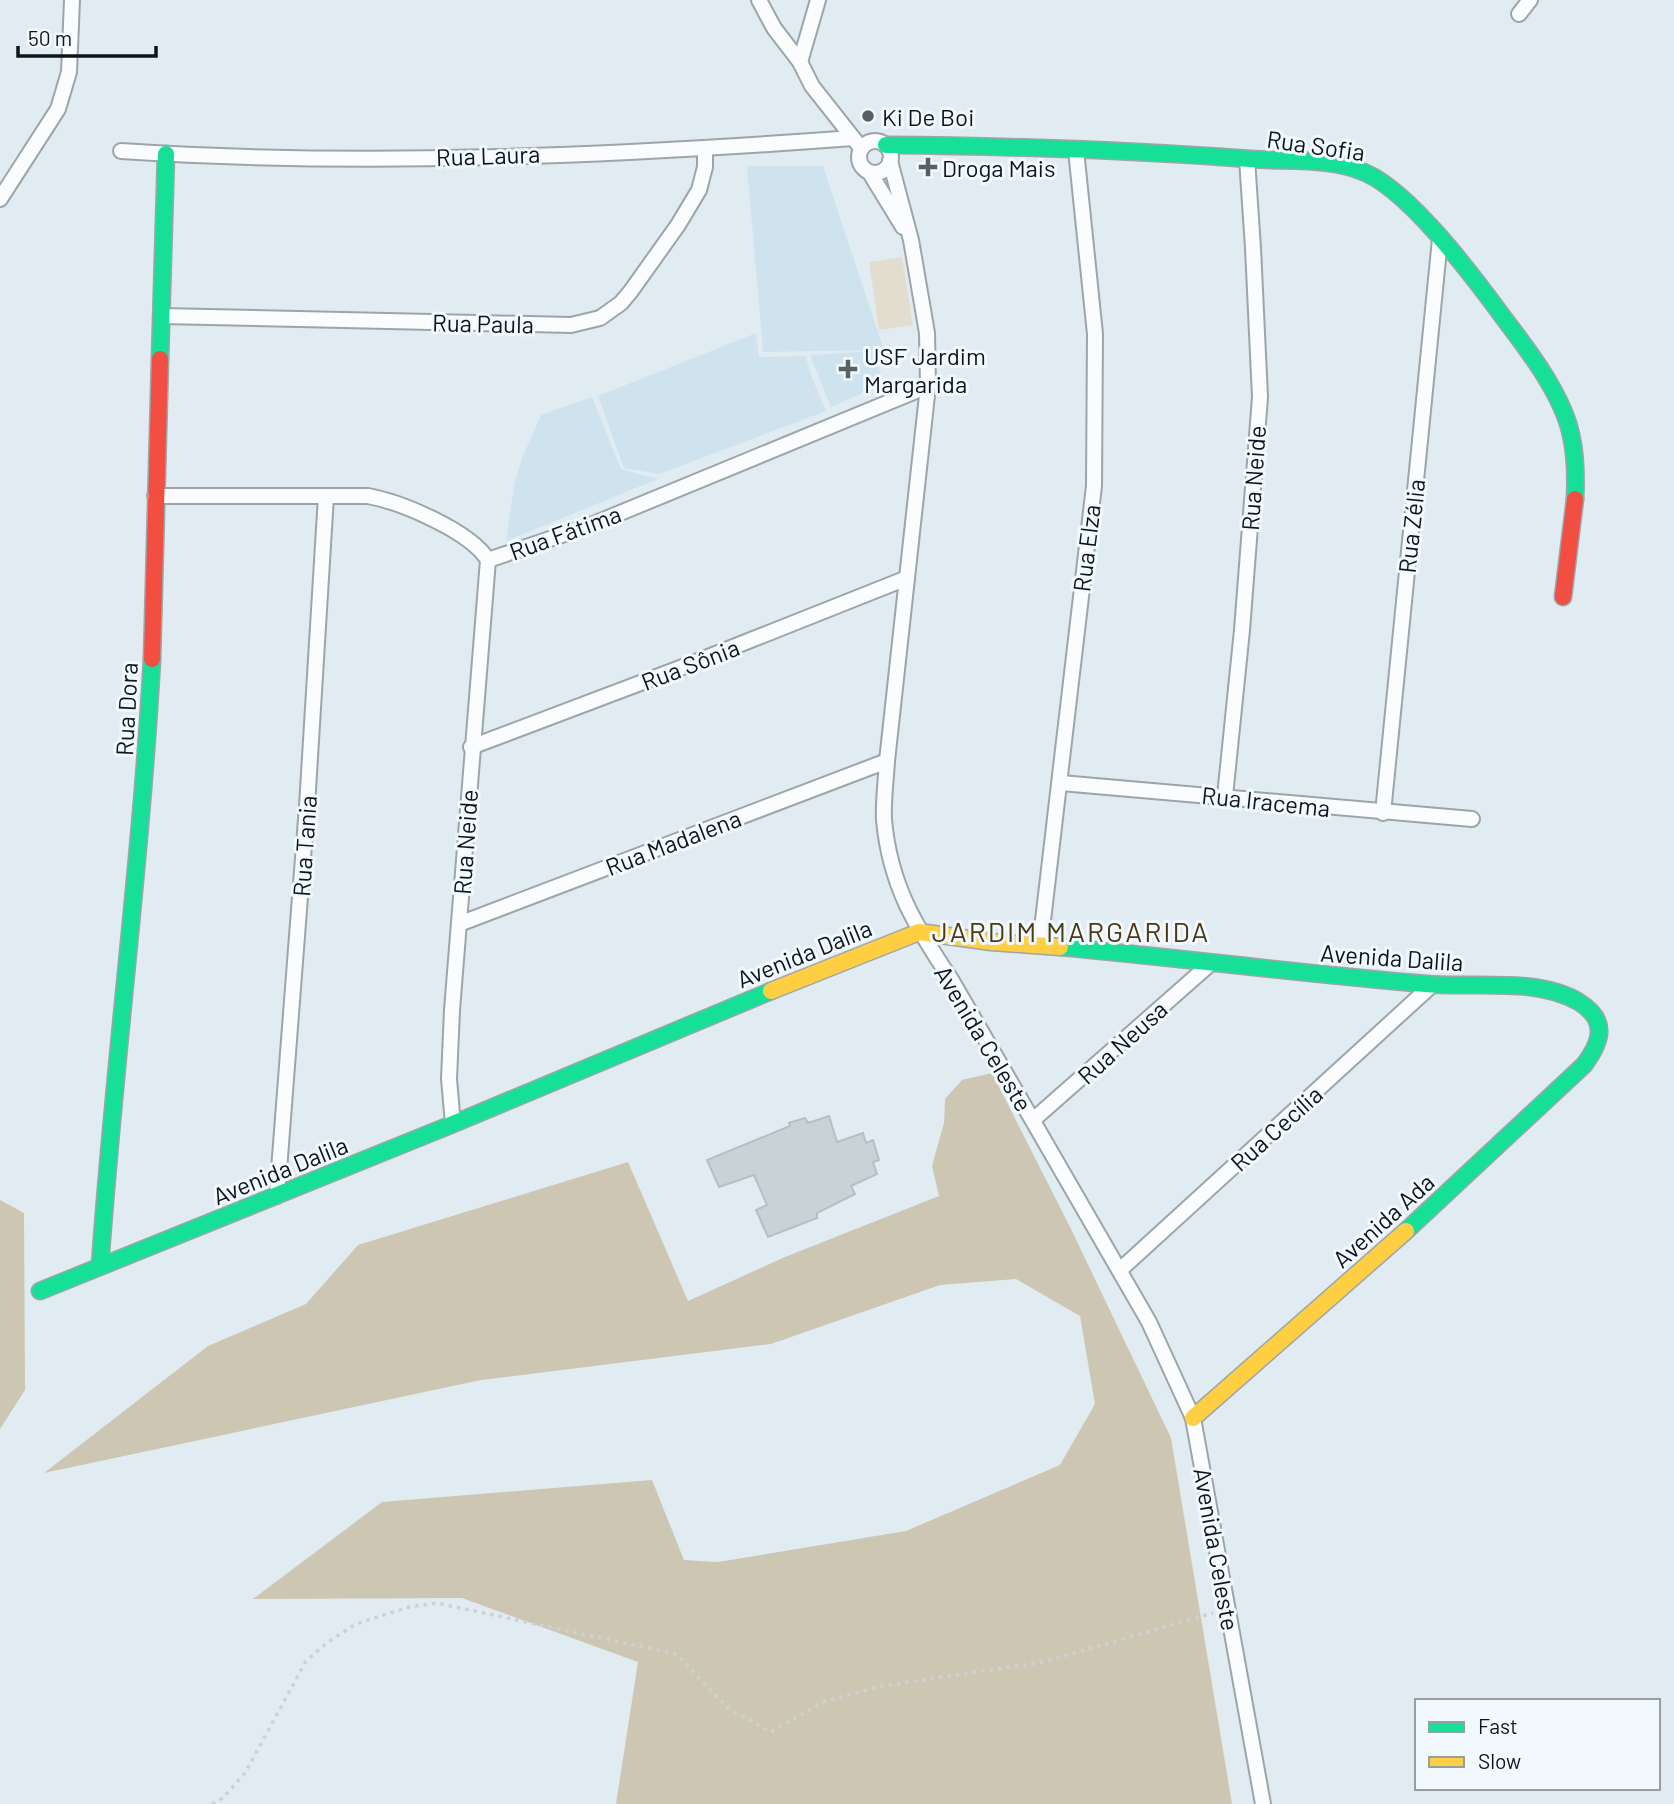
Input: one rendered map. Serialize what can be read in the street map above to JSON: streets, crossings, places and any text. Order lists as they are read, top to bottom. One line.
{"streets":{"street":["Rua Sofia","Rua Laura","Rua Paula","Rua Neide","Rua Zélia","Rua Fátima","Rua Elza","Rua Sônia","Rua Dora","Rua Iracema","Rua Madalena","Rua Tania","Avenida Dalila","Avenida Celeste","Rua Neusa","Rua Cecília","Avenida Ada"]},"crossings":[["Rua Sofia","Rua Laura"],["Rua Sofia","Rua Neide"],["Rua Sofia","Rua Zélia"],["Rua Sofia","Rua Elza"],["Rua Sofia","Avenida Celeste"],["Rua Laura","Rua Paula"],["Rua Laura","Rua Dora"],["Rua Laura","Avenida Celeste"],["Rua Paula","Rua Dora"],["Rua Neide","Rua Fátima"],["Rua Neide","Rua Sônia"],["Rua Neide","Rua Iracema"],["Rua Neide","Rua Madalena"],["Rua Neide","Avenida Dalila"],["Rua Zélia","Rua Iracema"],["Rua Fátima","Rua Dora"],["Rua Fátima","Rua Tania"],["Rua Fátima","Avenida Celeste"],["Rua Elza","Rua Iracema"],["Rua Elza","Avenida Dalila"],["Rua Sônia","Avenida Celeste"],["Rua Dora","Avenida Dalila"],["Rua Madalena","Avenida Celeste"],["Rua Tania","Avenida Dalila"],["Avenida Dalila","Avenida Celeste"],["Avenida Dalila","Rua Neusa"],["Avenida Dalila","Rua Cecília"],["Avenida Dalila","Avenida Ada"],["Avenida Celeste","Rua Neusa"],["Avenida Celeste","Rua Cecília"],["Avenida Celeste","Avenida Ada"]],"districts":["JARDIM MARGARIDA"],"places":{"other":["Ki De Boi"],"health":["Droga Mais","USF Jardim Margarida"]},"legend":["Fast","Slow"],"scale_bar":"50 m"}
